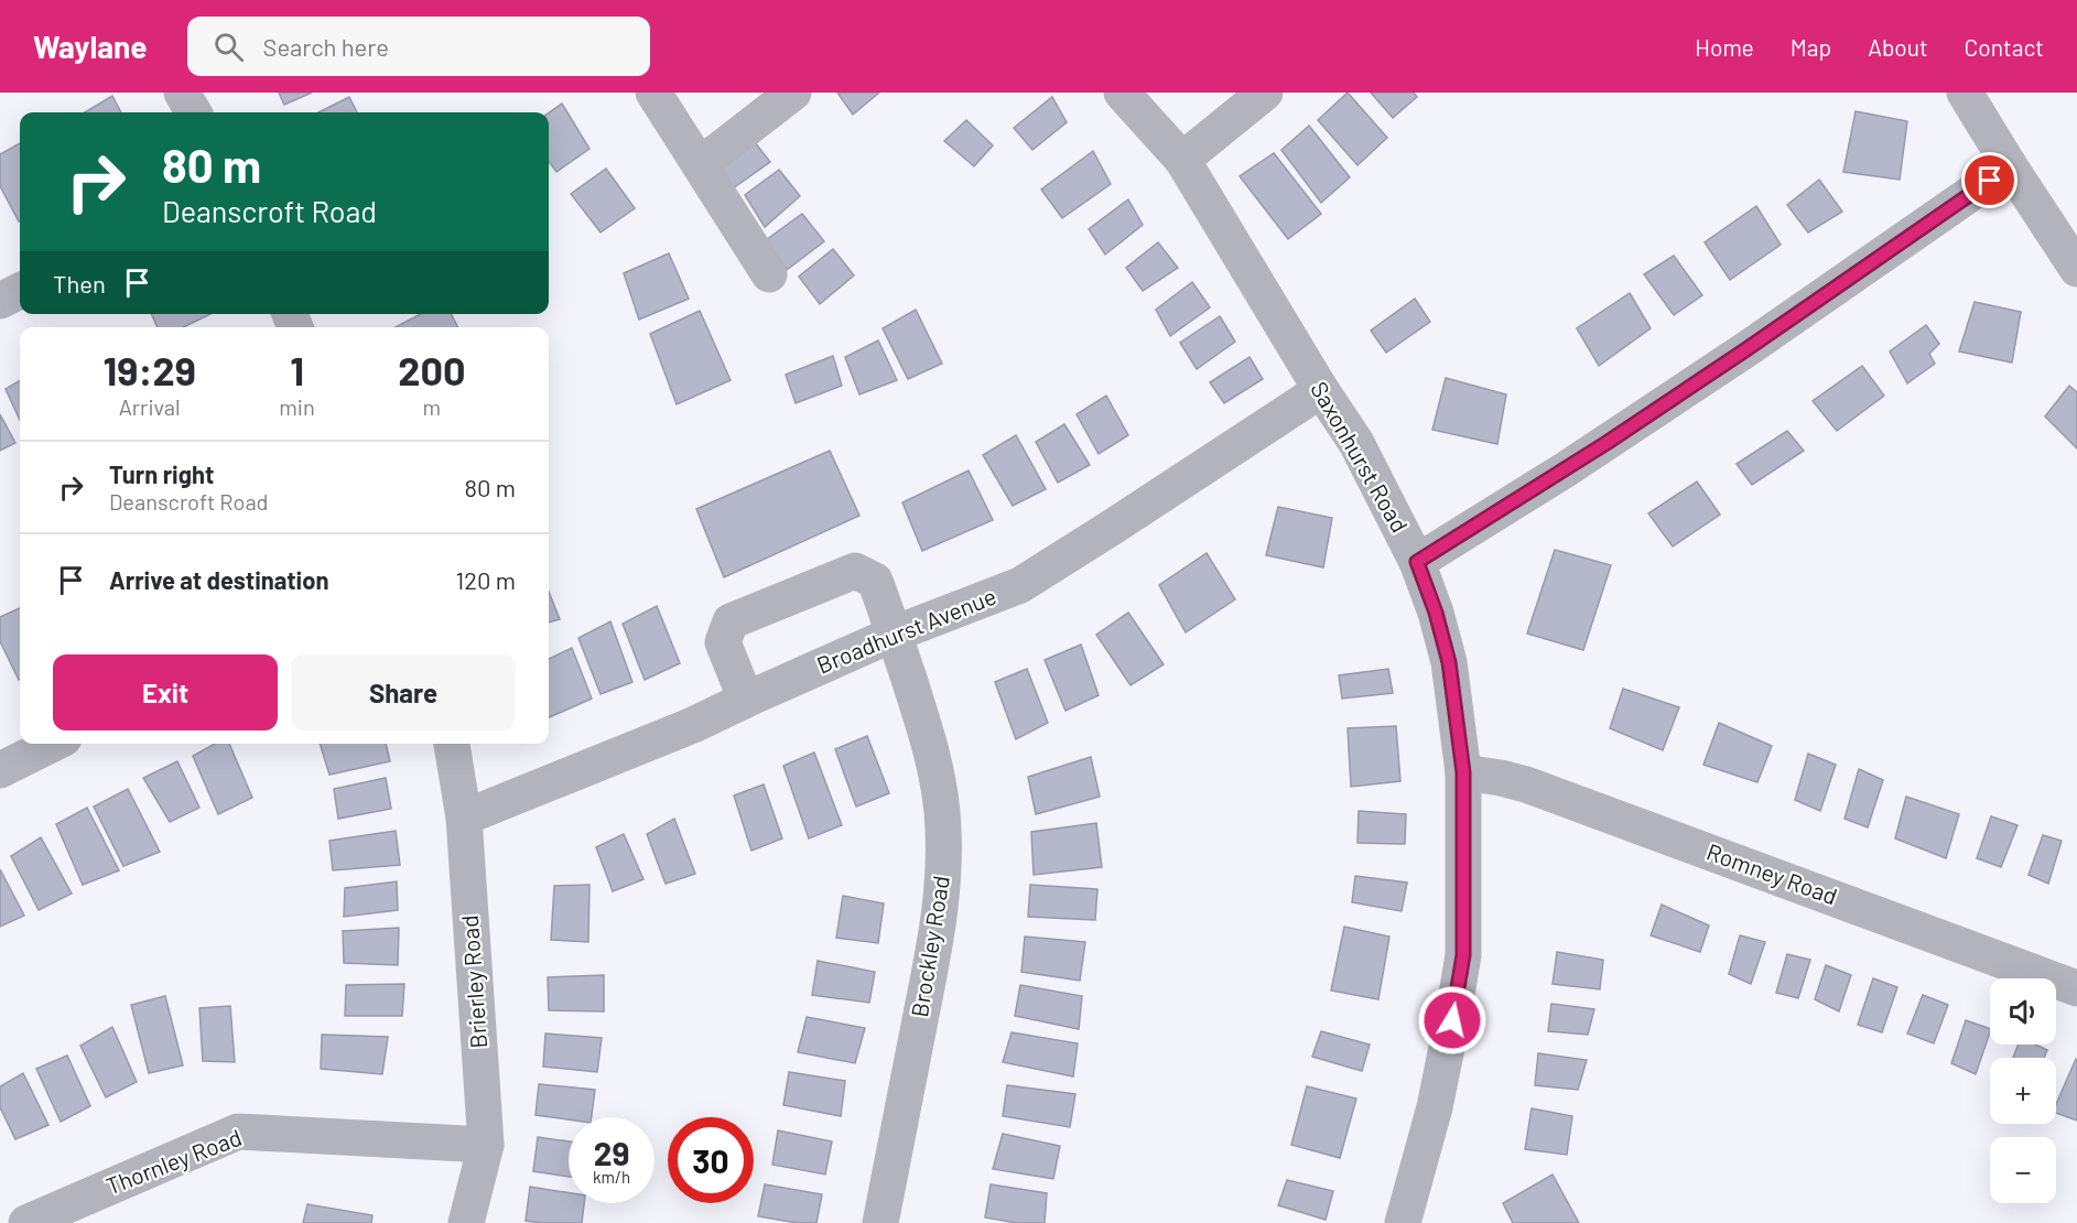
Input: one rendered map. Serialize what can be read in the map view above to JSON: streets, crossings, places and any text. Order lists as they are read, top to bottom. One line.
{"streets":{"street":["Saxonhurst Road","Broadhurst Avenue","Romney Road","Brockley Road","Brierley Road","Thornley Road"]},"crossings":[["Saxonhurst Road","Broadhurst Avenue"],["Saxonhurst Road","Romney Road"],["Broadhurst Avenue","Brockley Road"],["Broadhurst Avenue","Brierley Road"],["Brierley Road","Thornley Road"]],"page":{"header":"Waylane","search":"Search here","nav":["Home","Map","About","Contact"],"turn":["80 m","Deanscroft Road"],"then":"Then","eta":["19:29","Arrival","1","min","200","m"],"list":[{"name":"Turn right","note":"Deanscroft Road","value":"80 m"},{"name":"Arrive at destination","value":"120 m"}],"buttons":["Exit","Share"],"map_buttons":["+","−"],"speed":"29 km/h","limit":"30"}}
